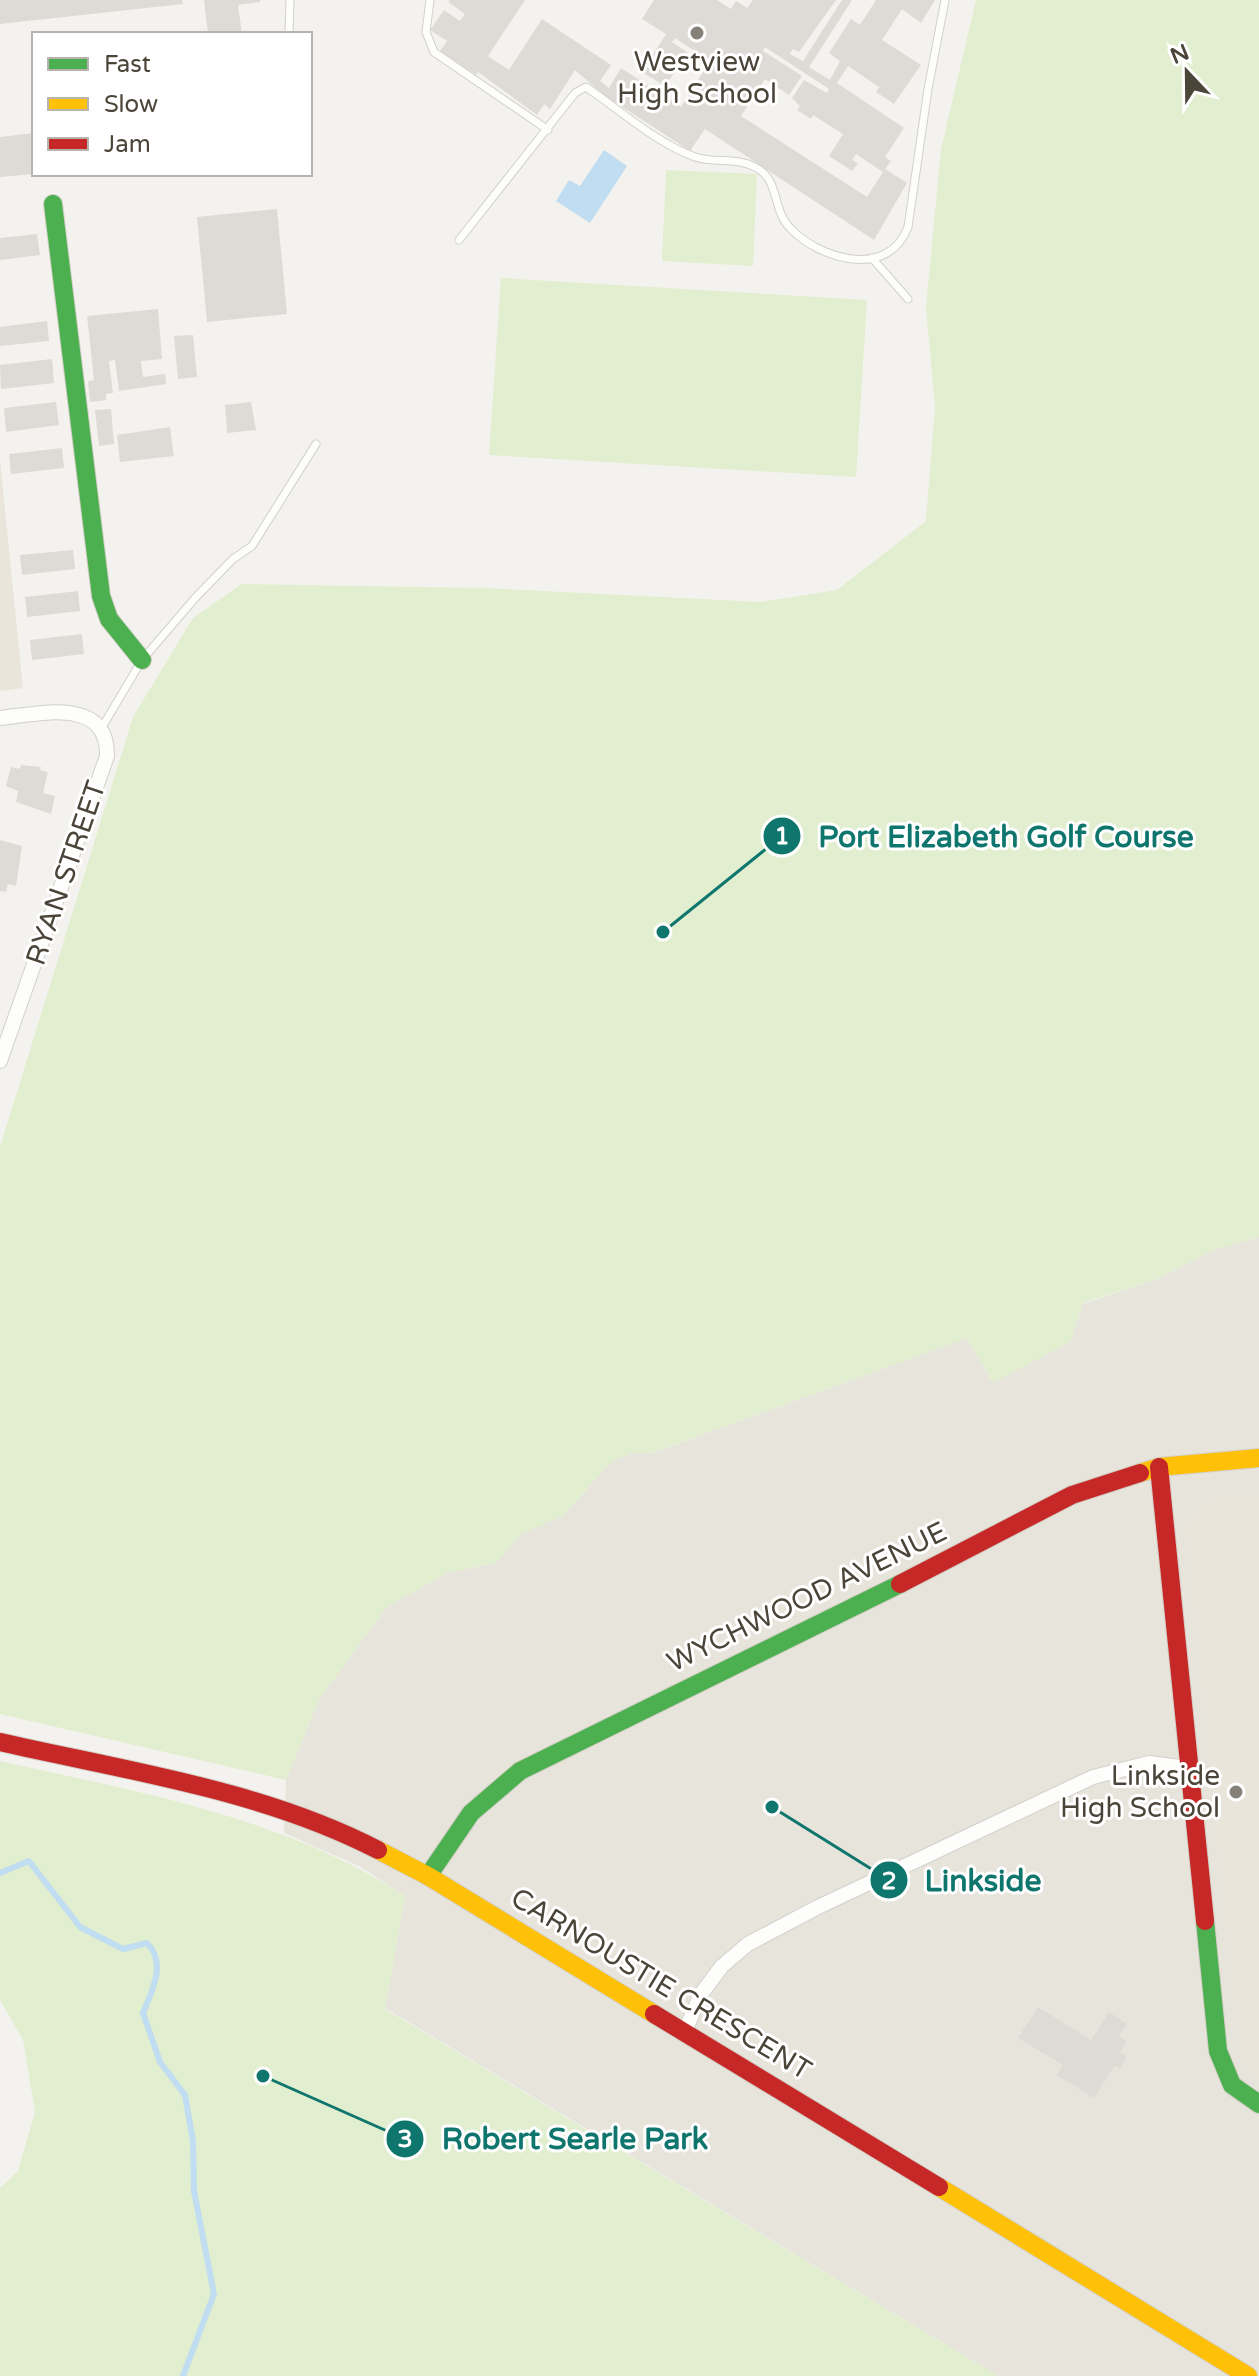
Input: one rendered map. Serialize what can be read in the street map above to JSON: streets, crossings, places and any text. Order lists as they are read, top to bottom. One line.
{"streets":{"street":["RYAN STREET","WYCHWOOD AVENUE","CARNOUSTIE CRESCENT"]},"crossings":[["WYCHWOOD AVENUE","CARNOUSTIE CRESCENT"]],"places":["Westview High School","Port Elizabeth Golf Course","Linkside High School","Linkside","Robert Searle Park"],"legend":["Fast","Slow","Jam"],"north":"top"}
